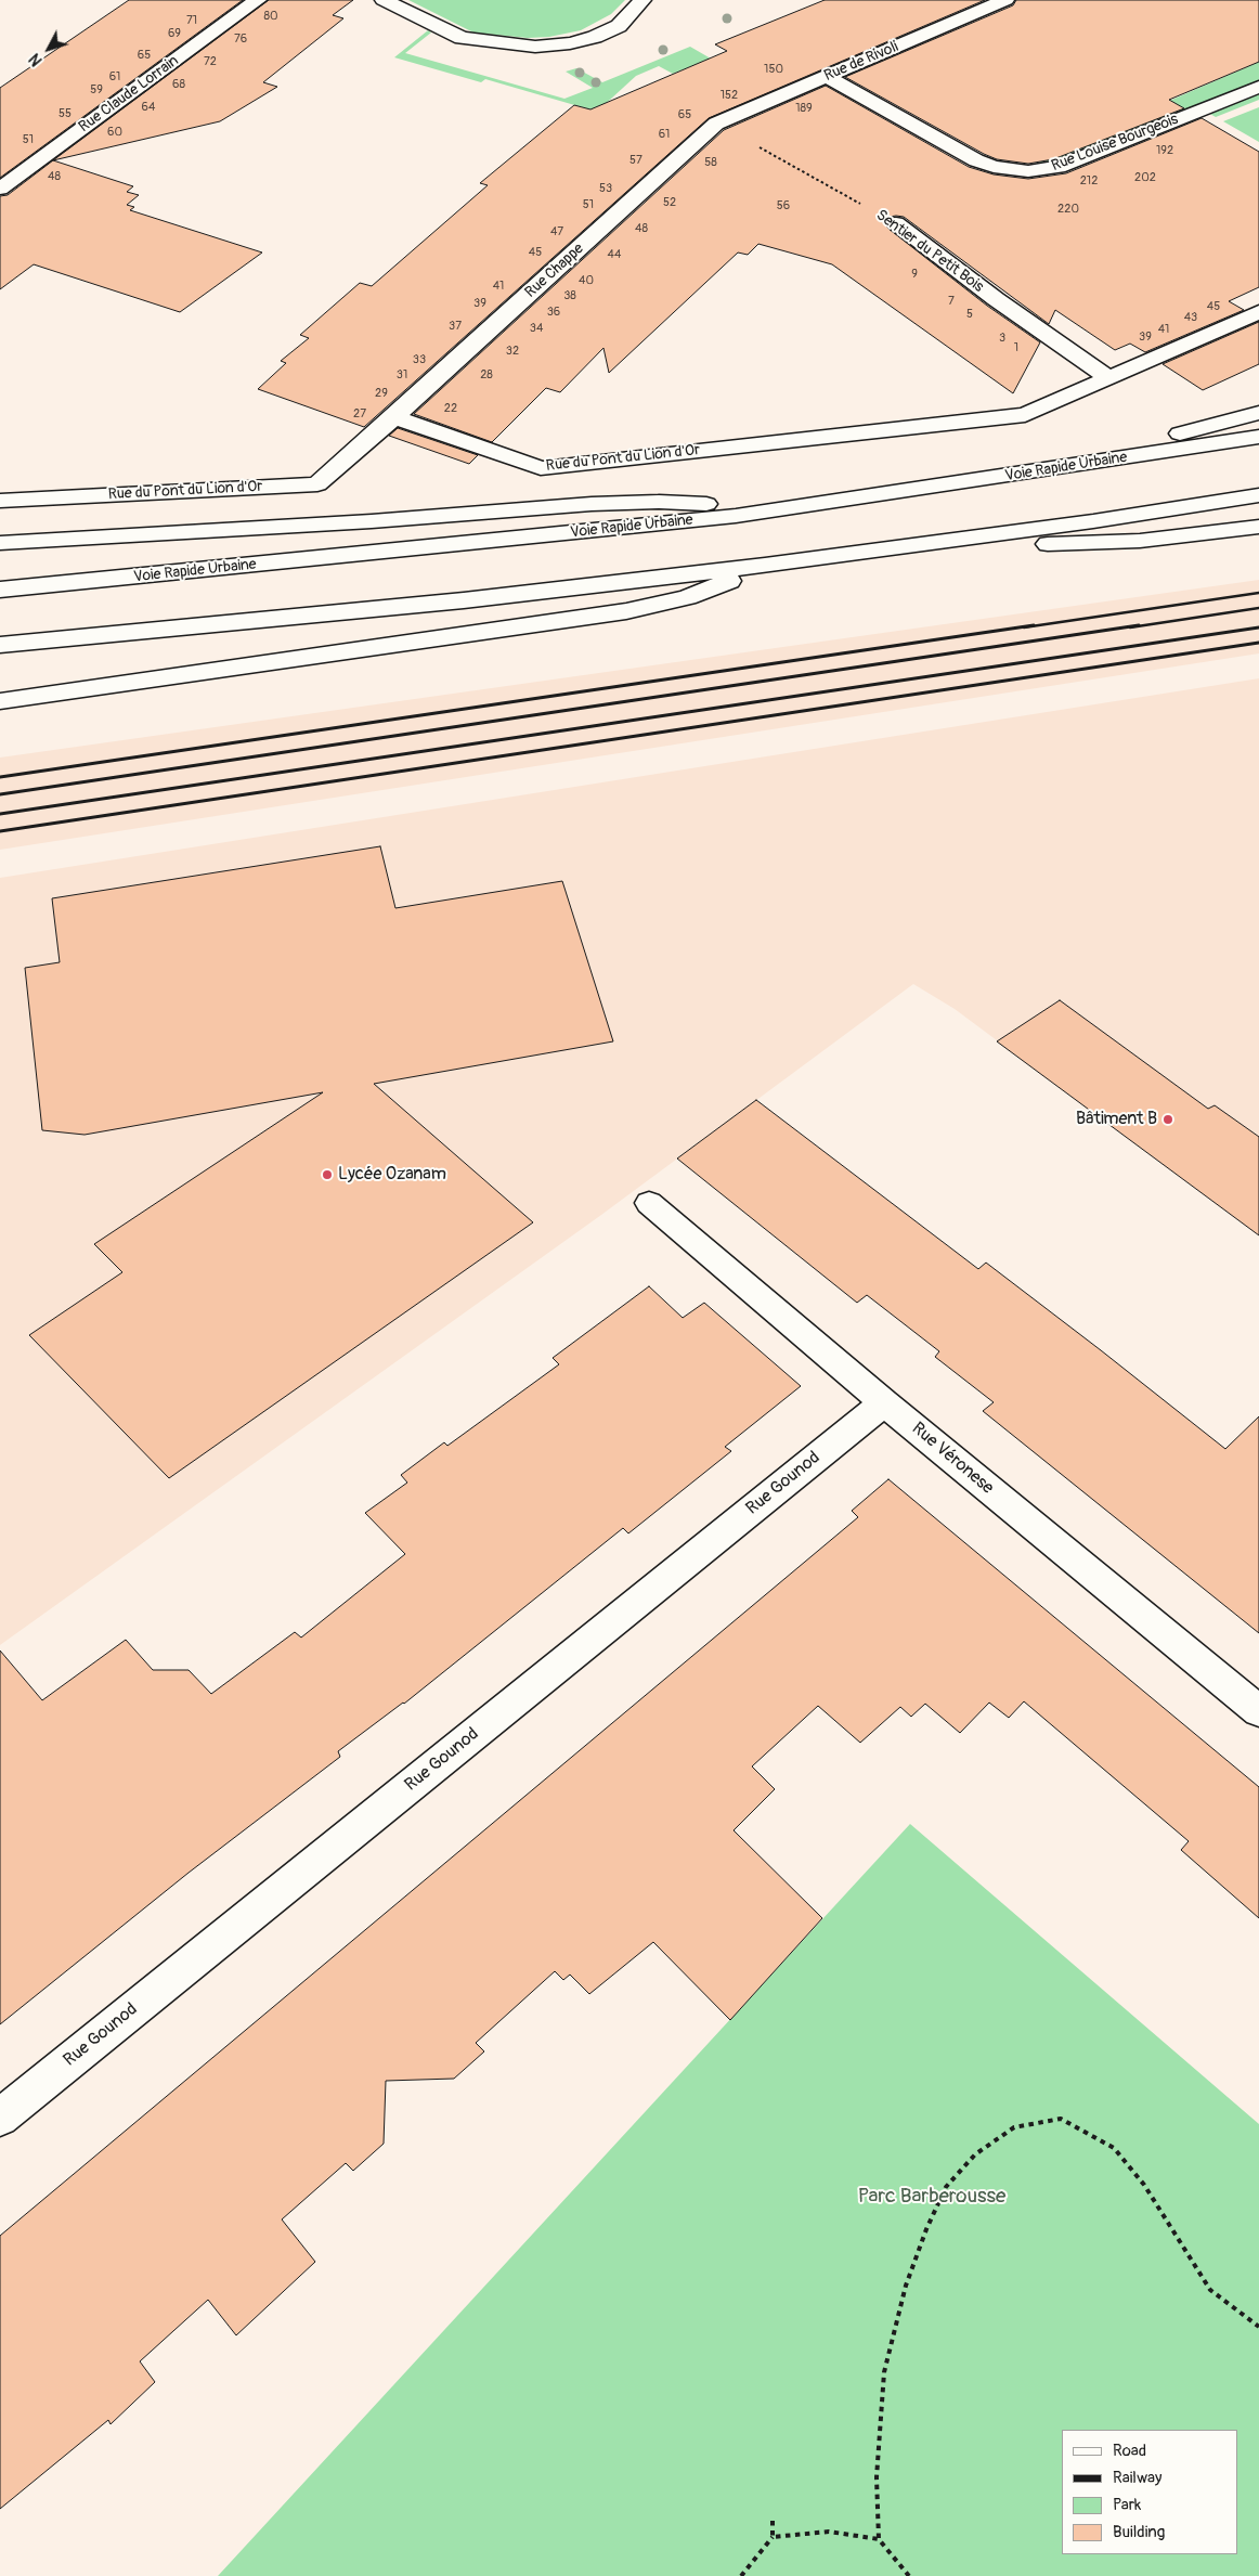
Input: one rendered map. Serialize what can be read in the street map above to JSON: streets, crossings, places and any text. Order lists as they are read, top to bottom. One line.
{"streets":{"main road":["Rue de Rivoli","Rue Claude Lorrain","Rue Louise Bourgeois","Sentier du Petit Bois","Rue Chappe","Rue du Pont du Lion d'Or","Voie Rapide Urbaine","Rue Véronese","Rue Gounod"]},"crossings":[["Rue de Rivoli","Rue Louise Bourgeois"],["Rue de Rivoli","Sentier du Petit Bois"],["Rue de Rivoli","Rue Chappe"],["Sentier du Petit Bois","Rue Chappe"],["Sentier du Petit Bois","Rue du Pont du Lion d'Or"],["Rue Chappe","Rue du Pont du Lion d'Or"],["Rue Véronese","Rue Gounod"]],"parks":["Parc Barberousse"],"places":["Bâtiment B","Lycée Ozanam"],"house_numbers":["80","71","69","76","65","72","150","61","68","59","152","64","189","55","65","60","61","51","192","57","58","48","202","212","53","52","51","56","220","48","47","45","44","9","40","41","38","7","39","45","36","5","43","37","34","41","39","3","1","32","33","31","28","29","22","27"],"legend":["Road","Railway","Park","Building"],"north":"bottom left"}
